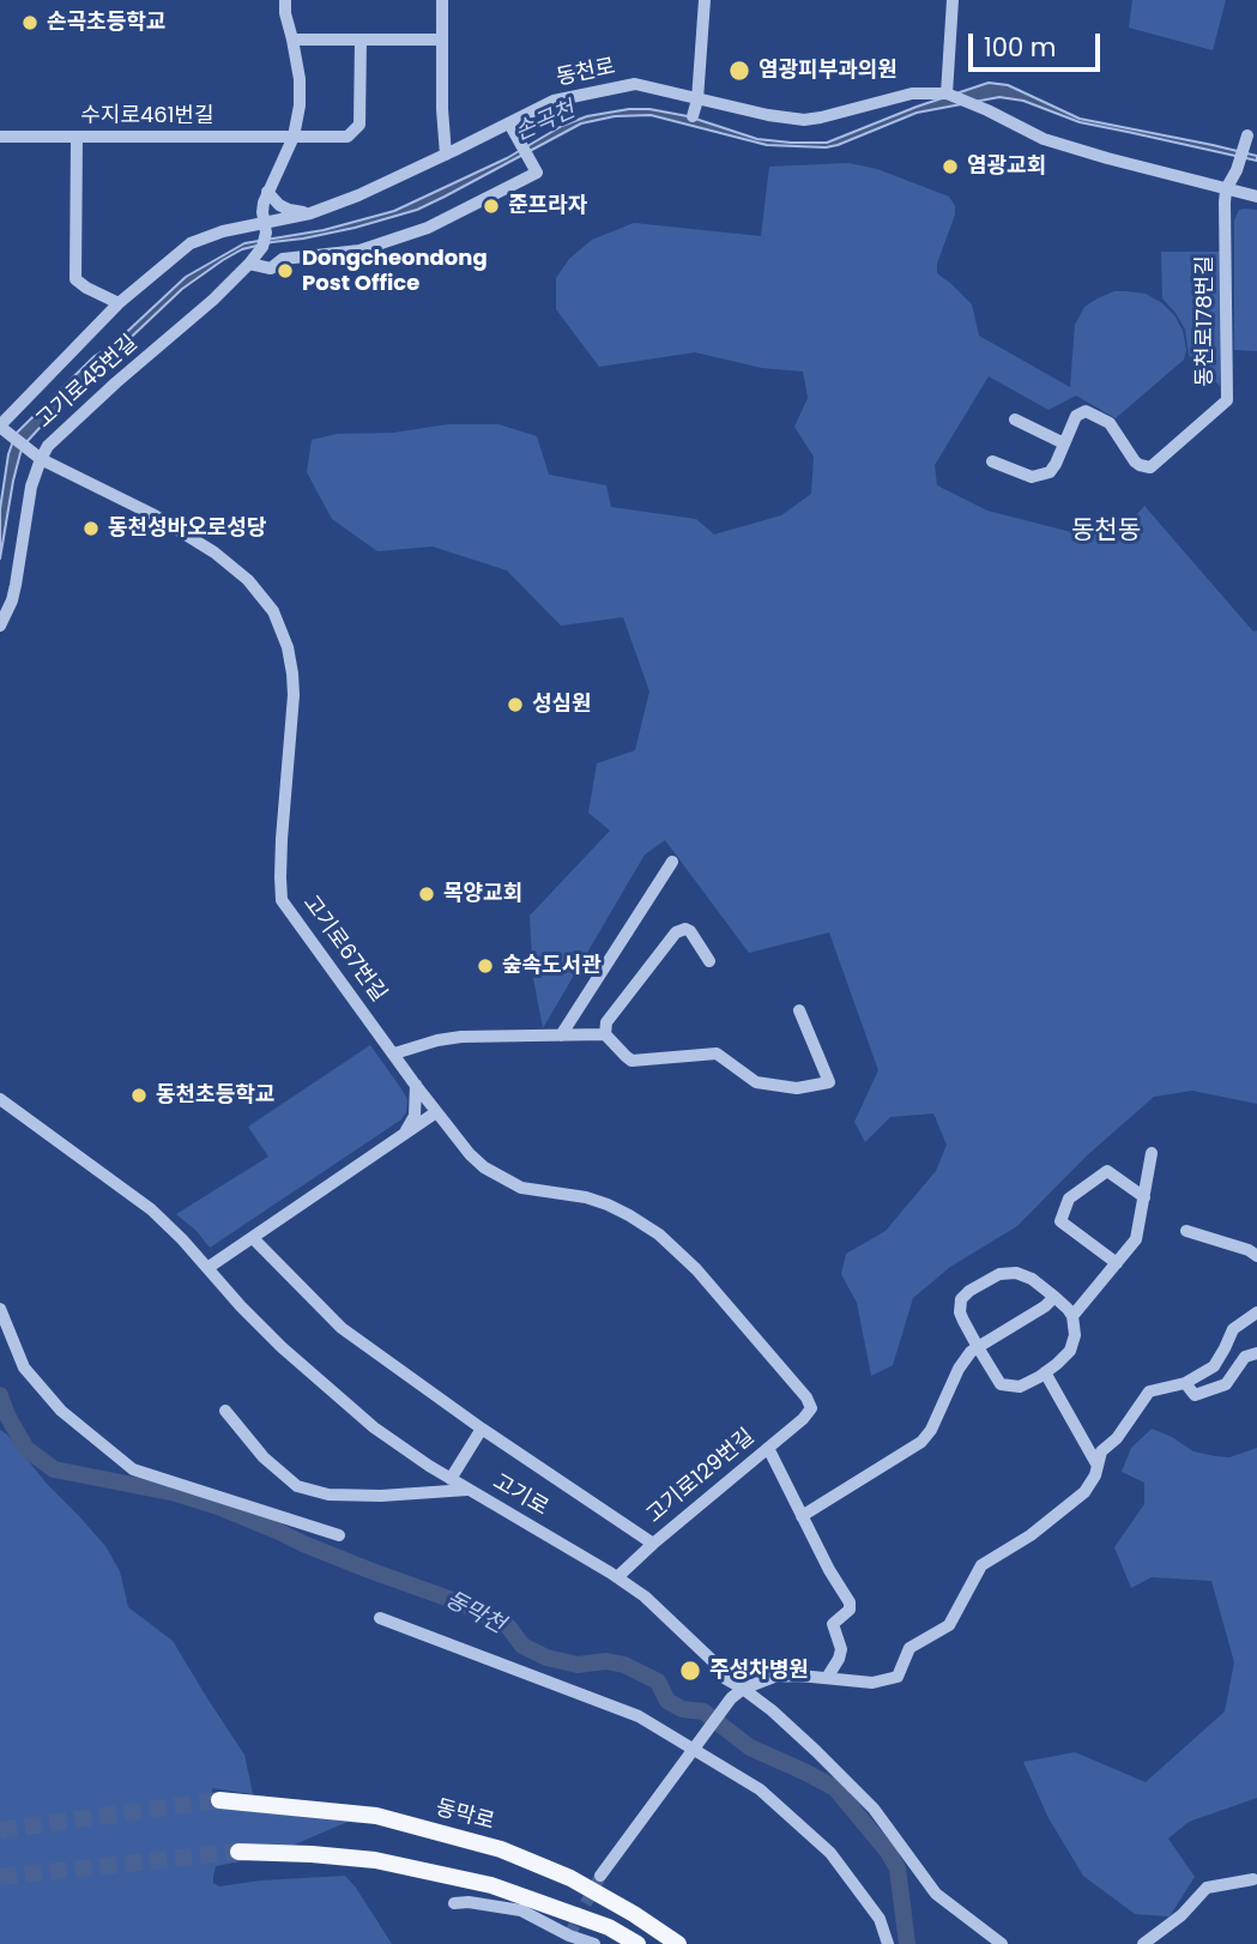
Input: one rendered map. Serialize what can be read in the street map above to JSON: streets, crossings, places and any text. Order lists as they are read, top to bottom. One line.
{"streets":{"main road":["동막로"],"street":["동천로","수지로461번길","동천로178번길","고기로45번길","고기로67번길","고기로129번길","고기로"]},"crossings":[["동천로","동천로178번길"],["동천로","고기로67번길"],["고기로45번길","고기로67번길"],["고기로67번길","고기로129번길"],["고기로129번길","고기로"]],"districts":["동천동"],"water":["손곡천","동막천"],"places":["손곡초등학교","염광피부과의원","염광교회","준프라자","Dongcheondong Post Office","동천성바오로성당","성심원","목양교회","숲속도서관","동천초등학교","주성차병원"],"scale_bar":"100 m"}
